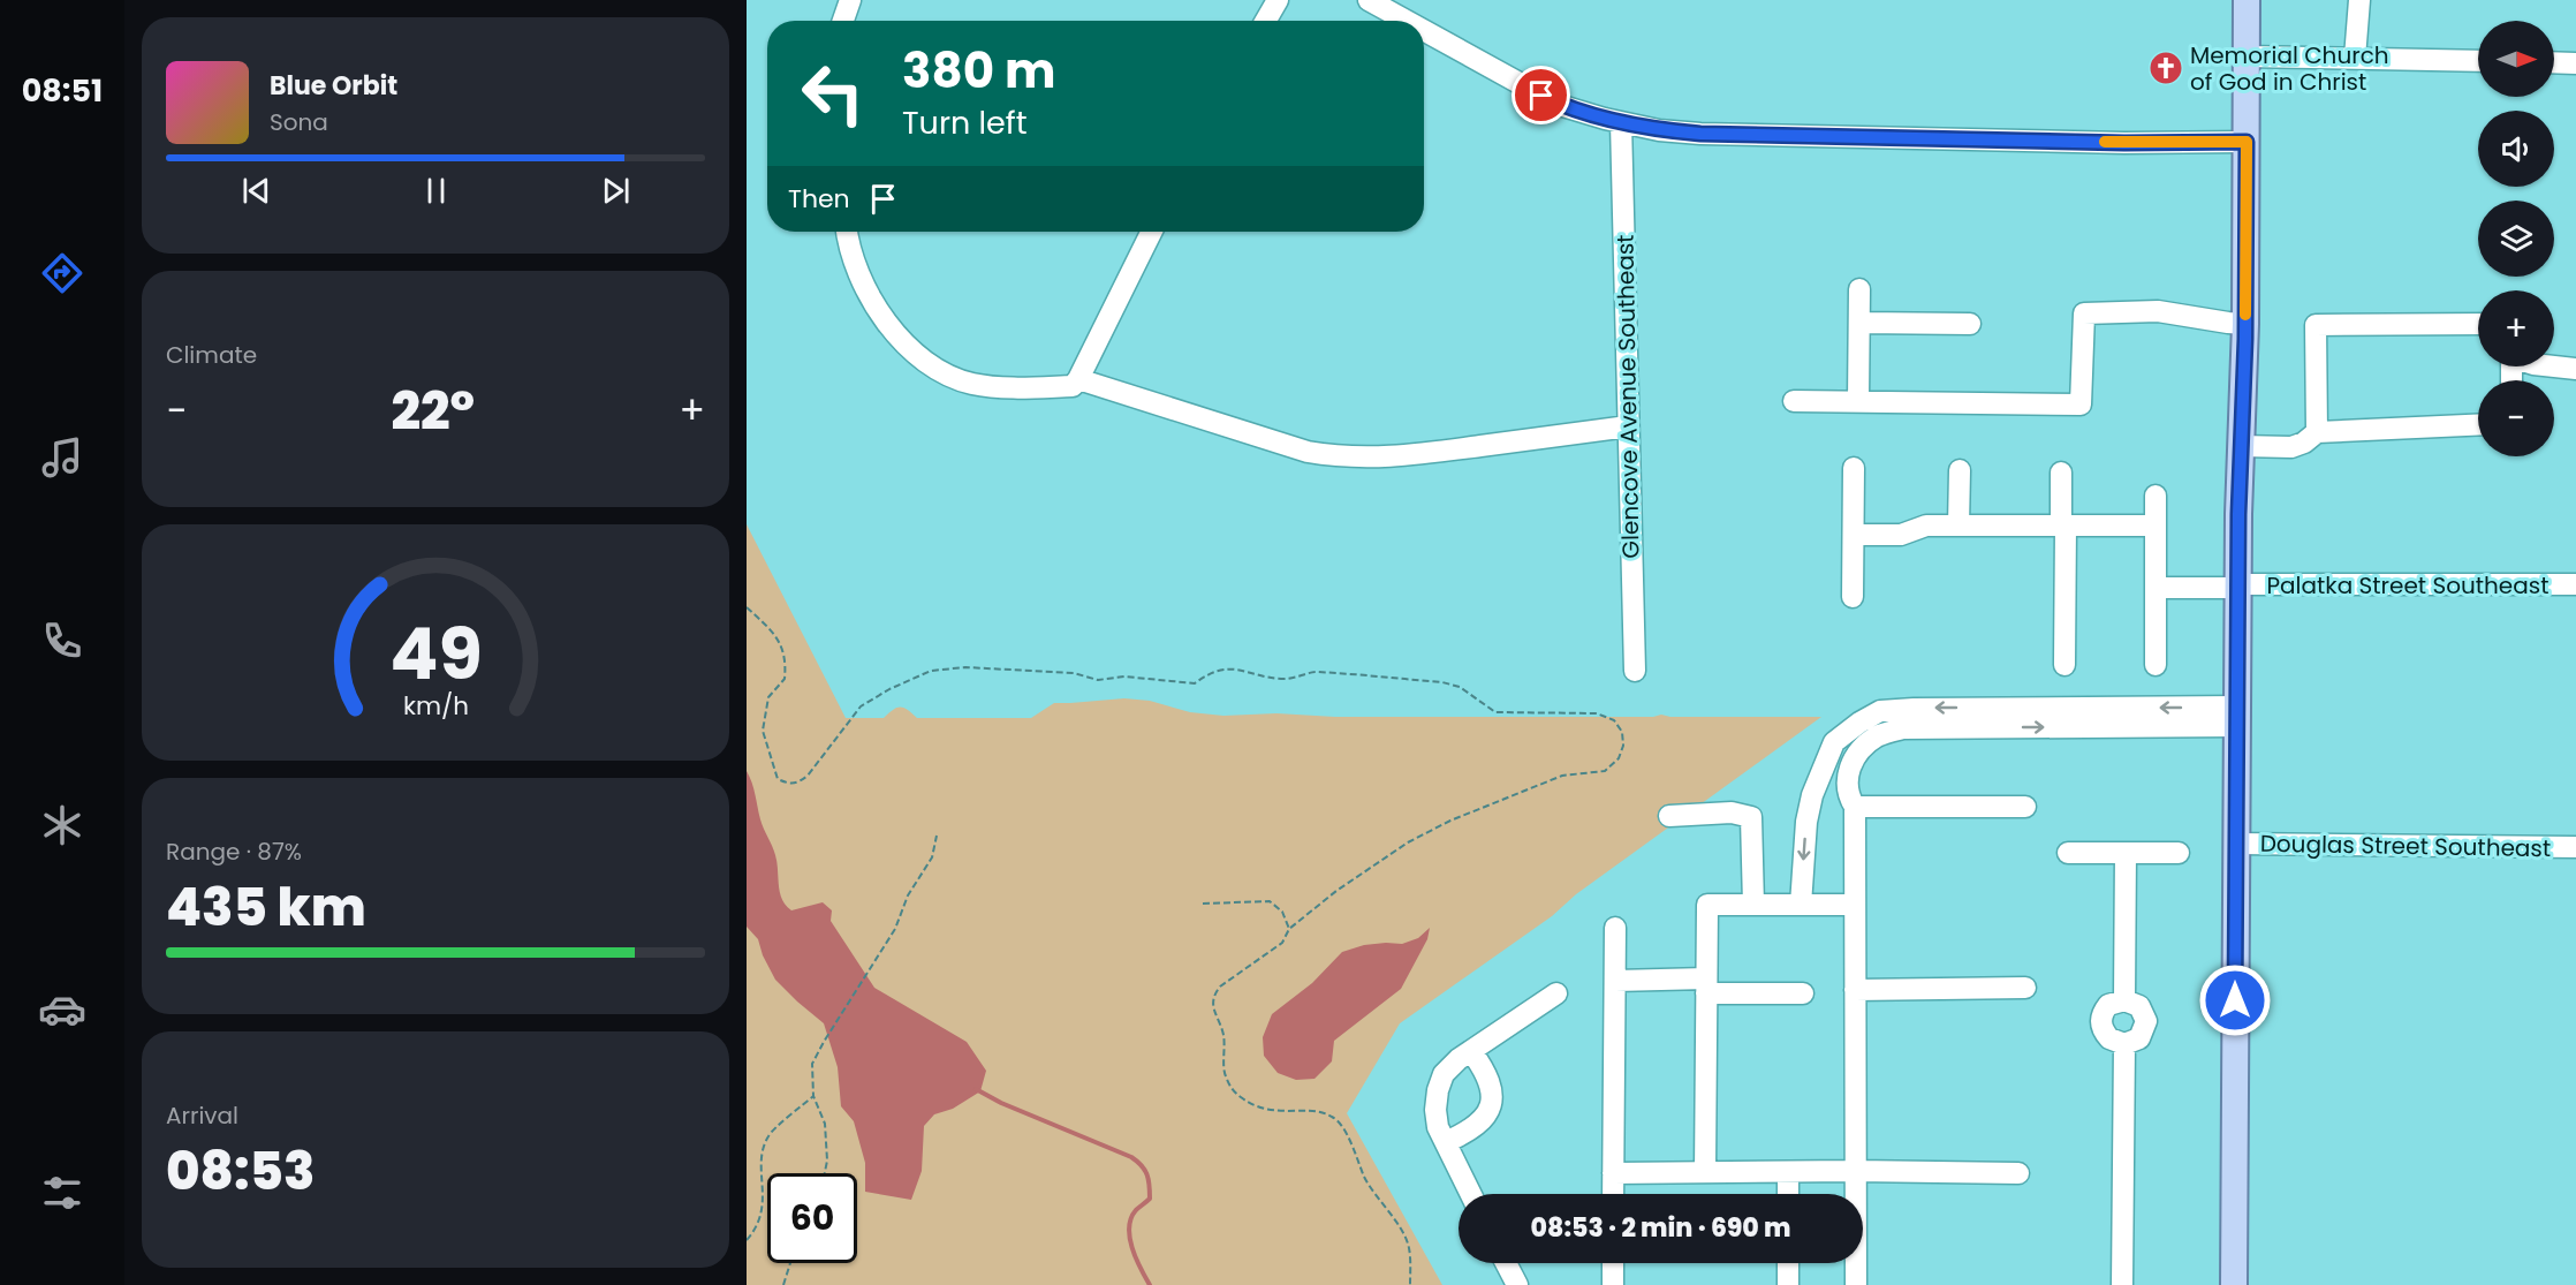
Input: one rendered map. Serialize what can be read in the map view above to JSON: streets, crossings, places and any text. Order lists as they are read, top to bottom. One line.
{"streets":{"street":["Glencove Avenue Southeast","Palatka Street Southeast","Douglas Street Southeast"]},"places":{"church":["Memorial Church of God in Christ"]},"north":"right","page":{"tabs":"08:51","map_buttons":["+","−"],"turn":["380 m","Turn left"],"song":["Blue Orbit","Sona"],"then":"Then","tile":["Climate",["Range · 87%","435 km"],["Arrival","08:53"]],"heat":["−","22°","+"],"limit":"60","trip":"08:53 · 2 min · 690 m","gauge":["49","km/h"]}}
